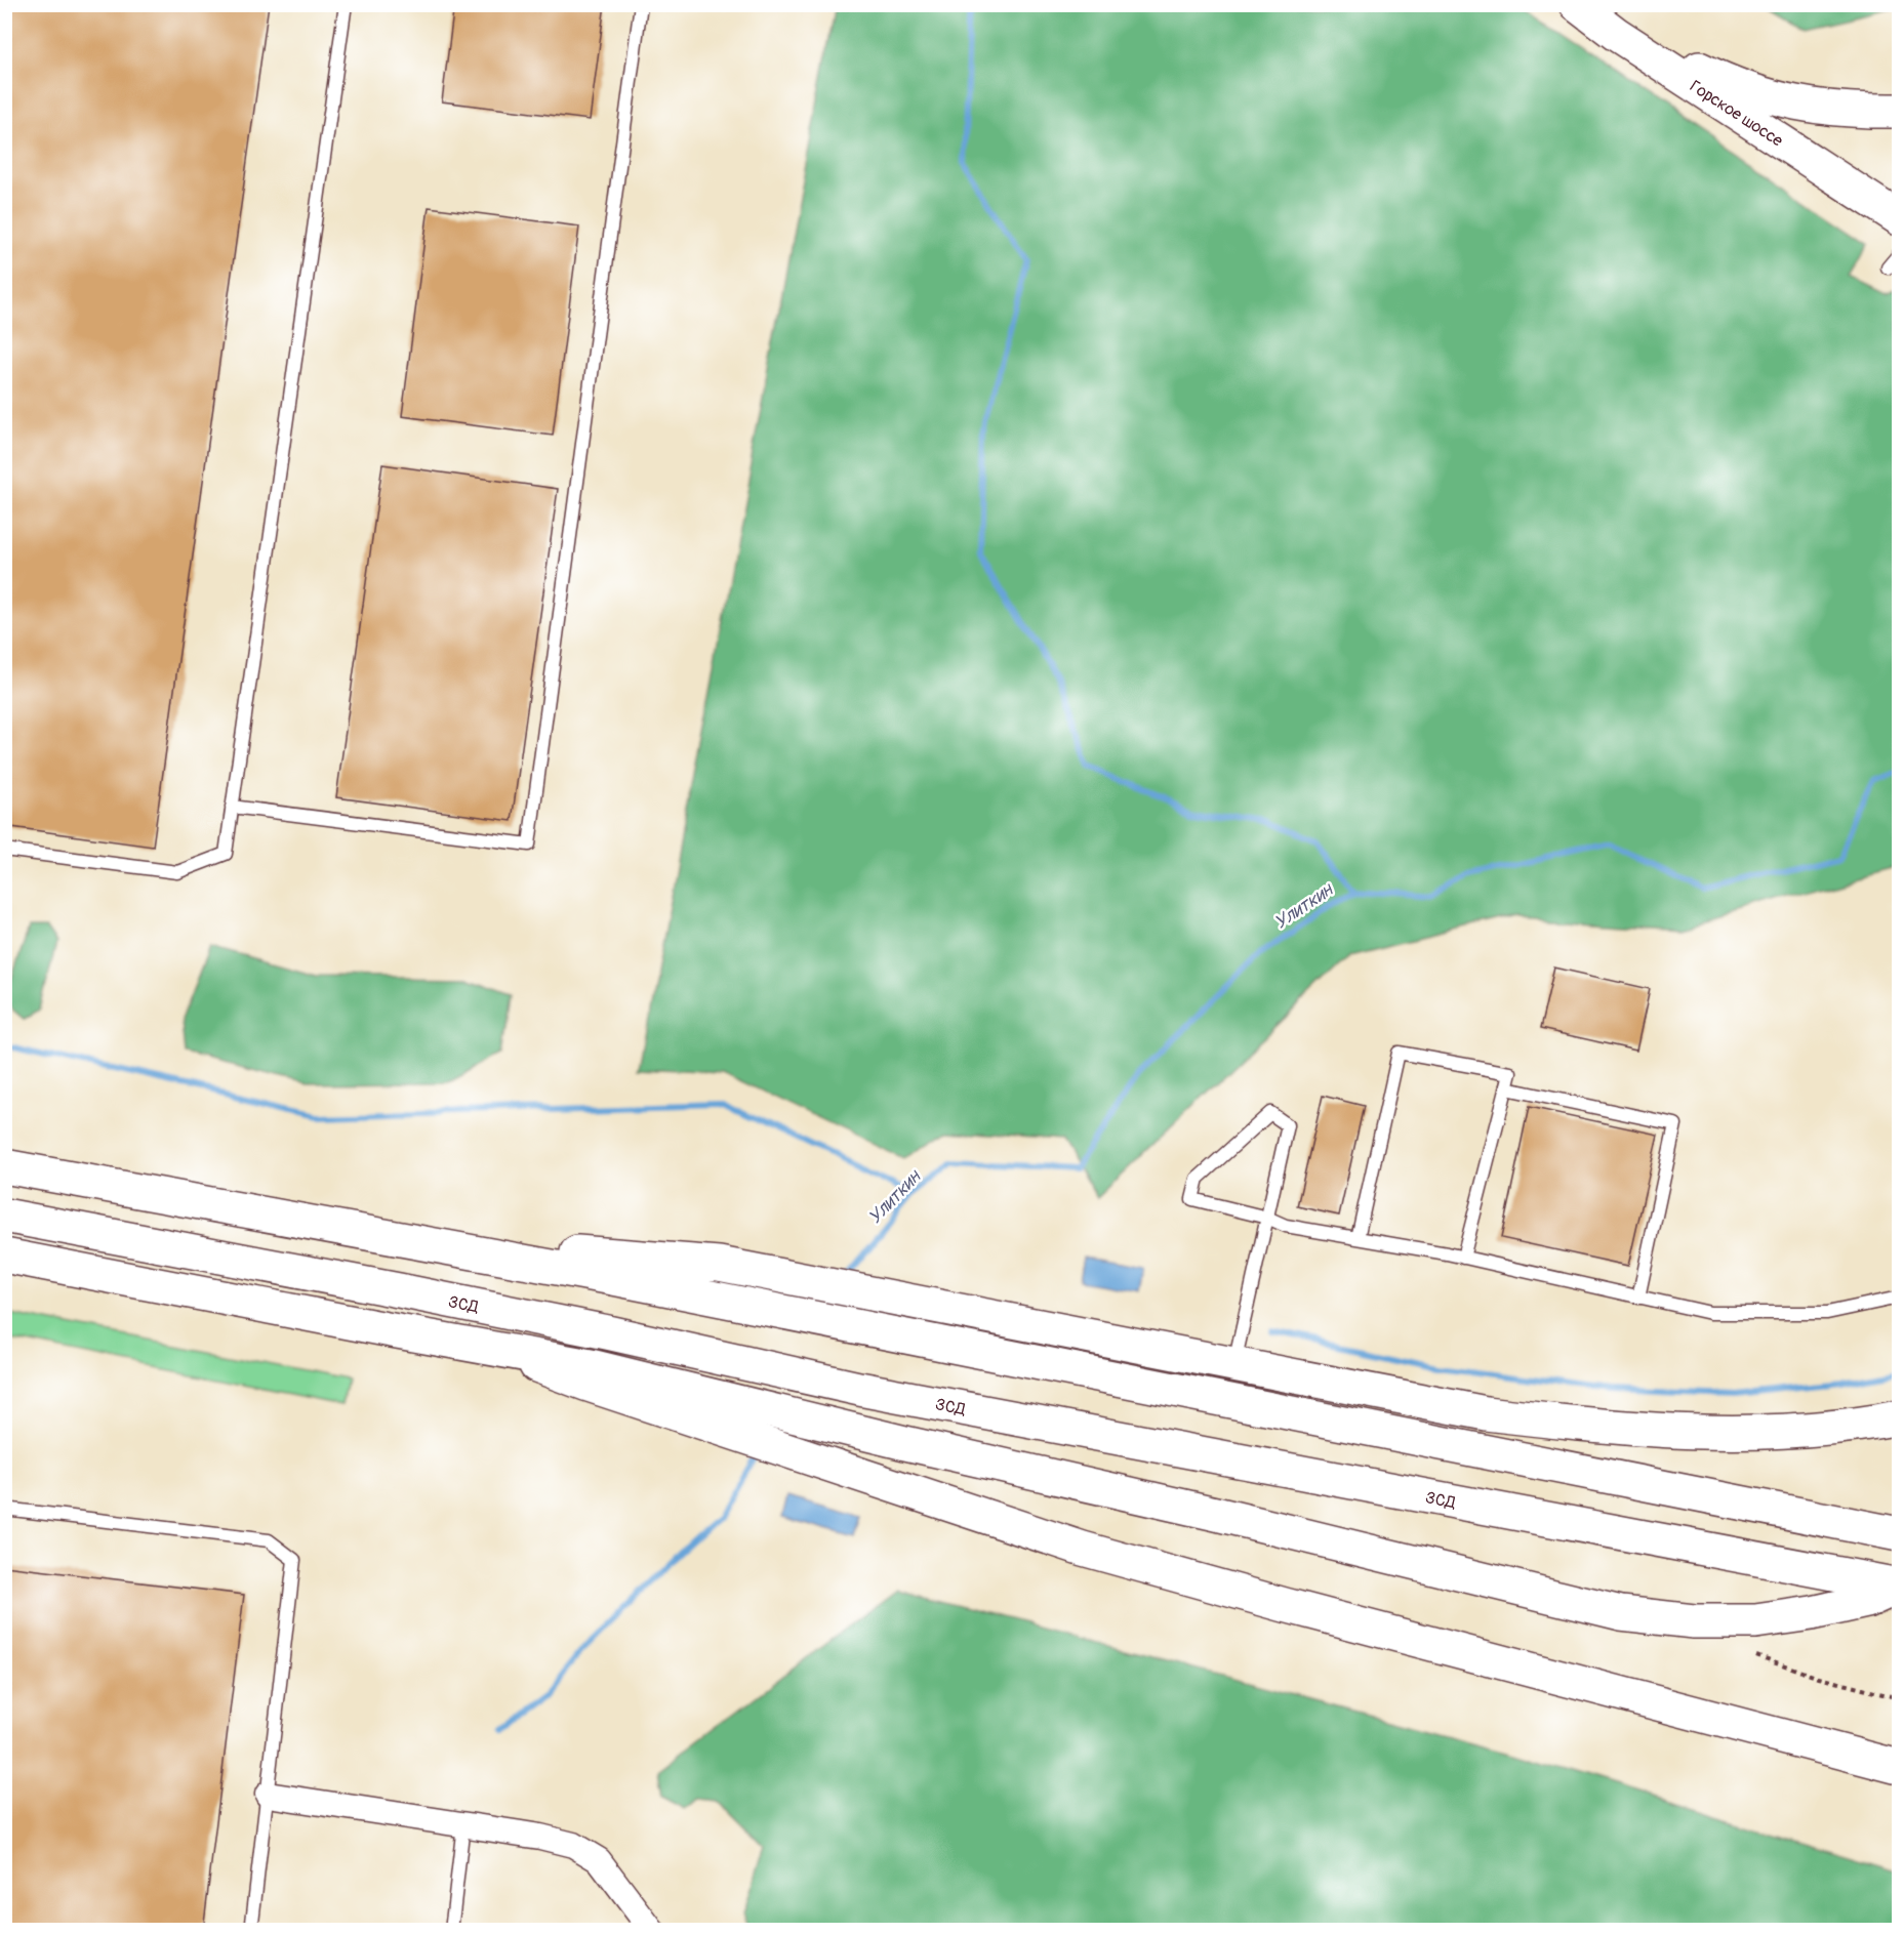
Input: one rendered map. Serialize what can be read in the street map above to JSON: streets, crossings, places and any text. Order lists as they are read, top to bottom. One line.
{"streets":{"main road":["Горское шоссе","ЗСД"]},"water":["Улиткин"]}
